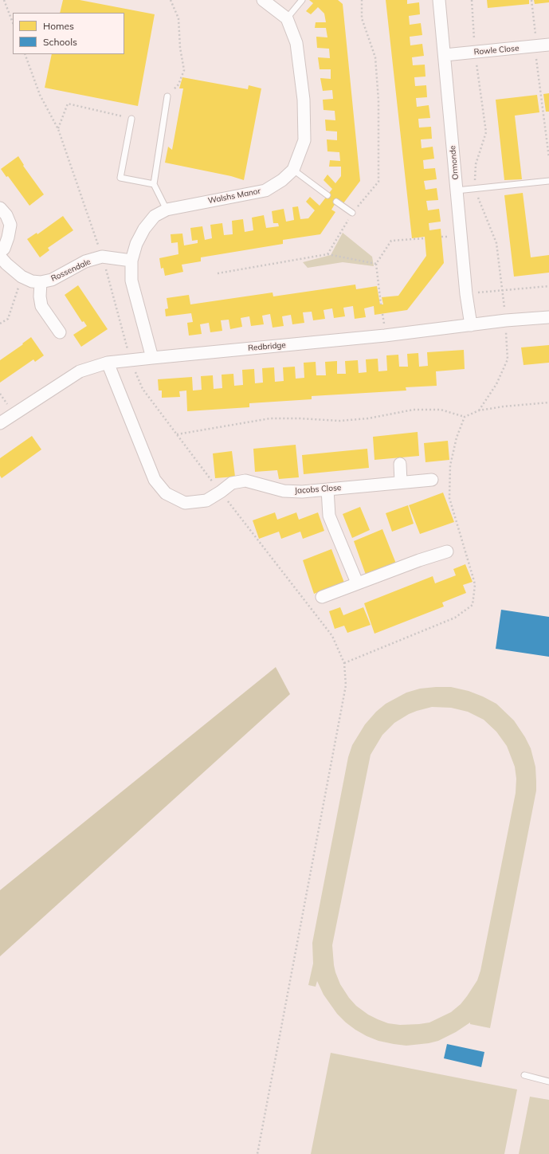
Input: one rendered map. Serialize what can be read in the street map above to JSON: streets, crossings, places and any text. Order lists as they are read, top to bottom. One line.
{"streets":{"street":["Rowle Close","Ormonde","Walshs Manor","Rossendale","Redbridge","Jacobs Close"]},"crossings":[["Rowle Close","Ormonde"],["Ormonde","Redbridge"],["Walshs Manor","Rossendale"],["Walshs Manor","Redbridge"],["Redbridge","Jacobs Close"]],"legend":["Homes","Schools"]}
